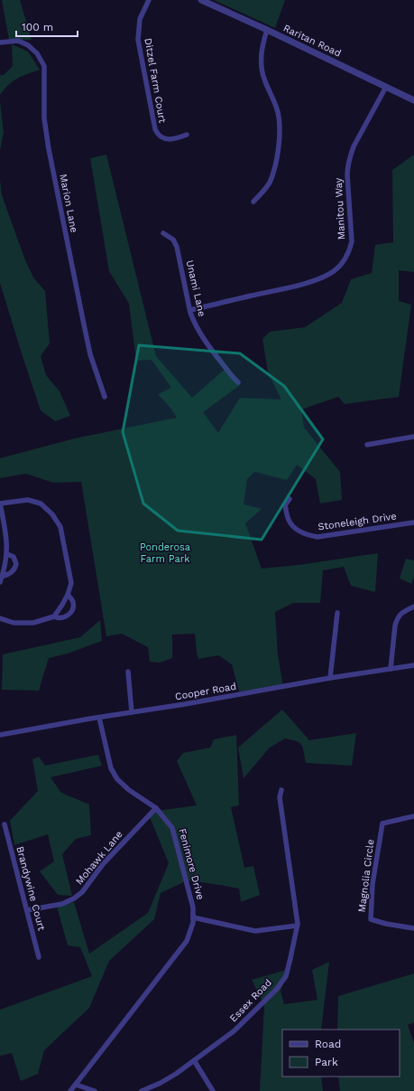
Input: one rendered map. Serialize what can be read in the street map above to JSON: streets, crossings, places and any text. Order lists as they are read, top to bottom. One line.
{"streets":{"street":["Raritan Road","Ditzel Farm Court","Marion Lane","Manitou Way","Unami Lane","Stoneleigh Drive","Cooper Road","Mohawk Lane","Fenimore Drive","Magnolia Circle","Brandywine Court","Essex Road"]},"crossings":[["Raritan Road","Manitou Way"],["Manitou Way","Unami Lane"],["Cooper Road","Fenimore Drive"],["Mohawk Lane","Fenimore Drive"],["Mohawk Lane","Brandywine Court"]],"parks":["Ponderosa Farm Park"],"legend":["Road","Park"],"scale_bar":"100 m"}
